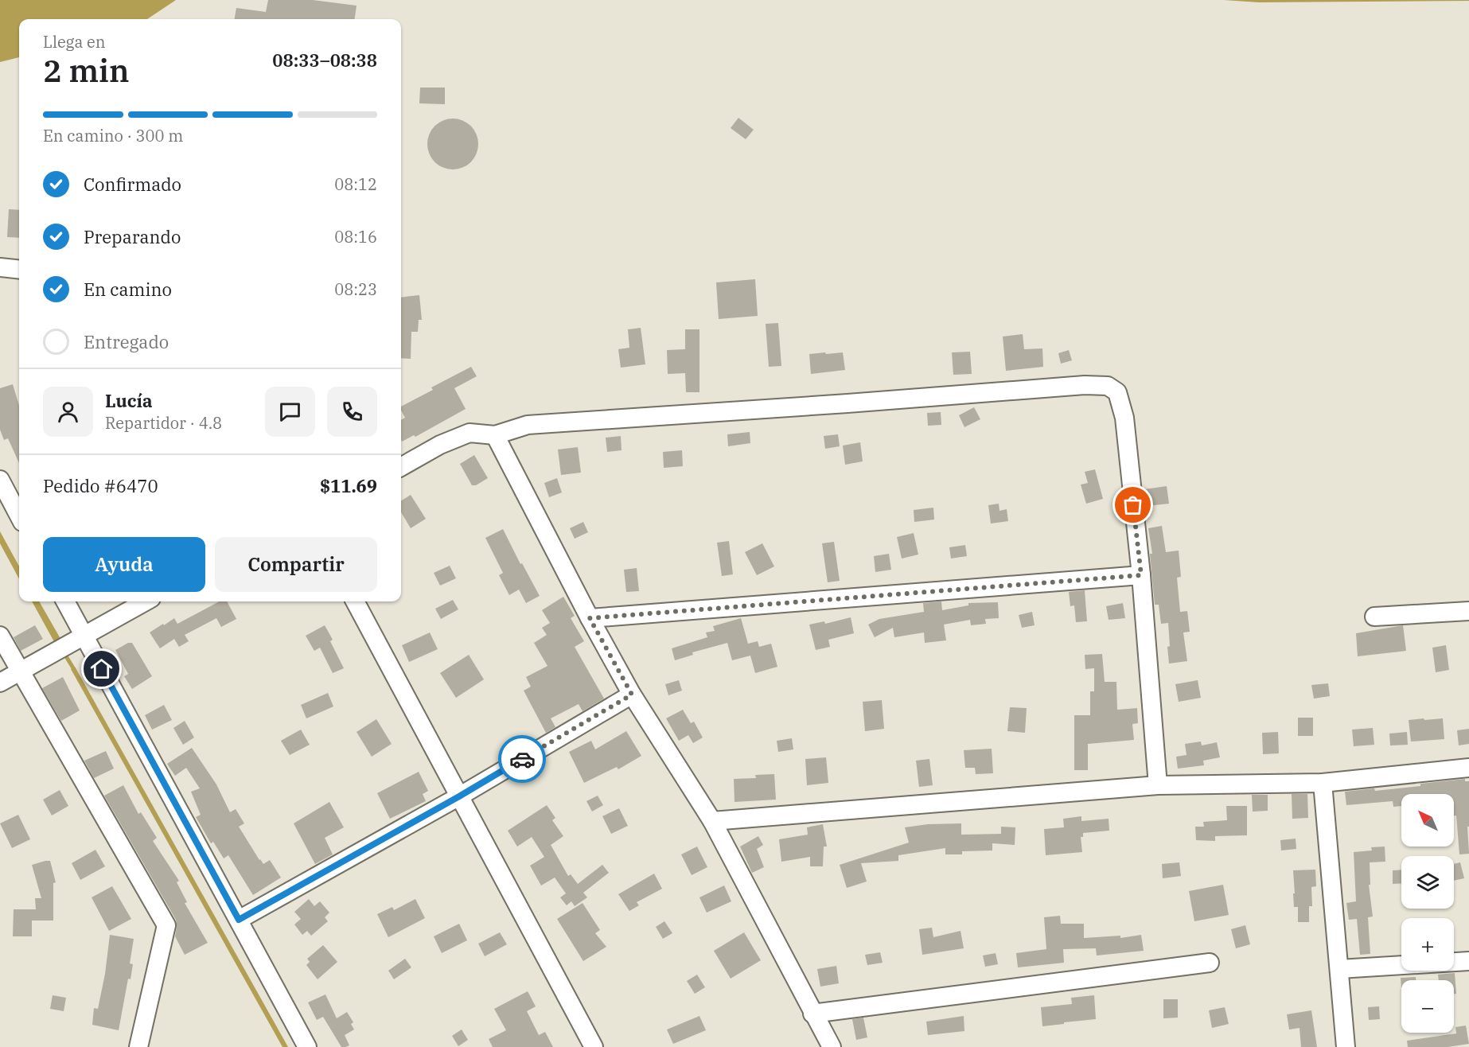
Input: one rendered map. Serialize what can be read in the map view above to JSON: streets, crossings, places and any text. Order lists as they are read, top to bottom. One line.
{"north":"top left","page":{"heading":["2 min","Llega en","08:33–08:38"],"panel":["Lucía","Repartidor · 4.8","Pedido #6470","$11.69"],"bar":"En camino · 300 m","list":[["Confirmado","08:12"],["Preparando","08:16"],["En camino","08:23"],"Entregado"],"buttons":["Ayuda","Compartir"],"map_buttons":["+","−"]}}
